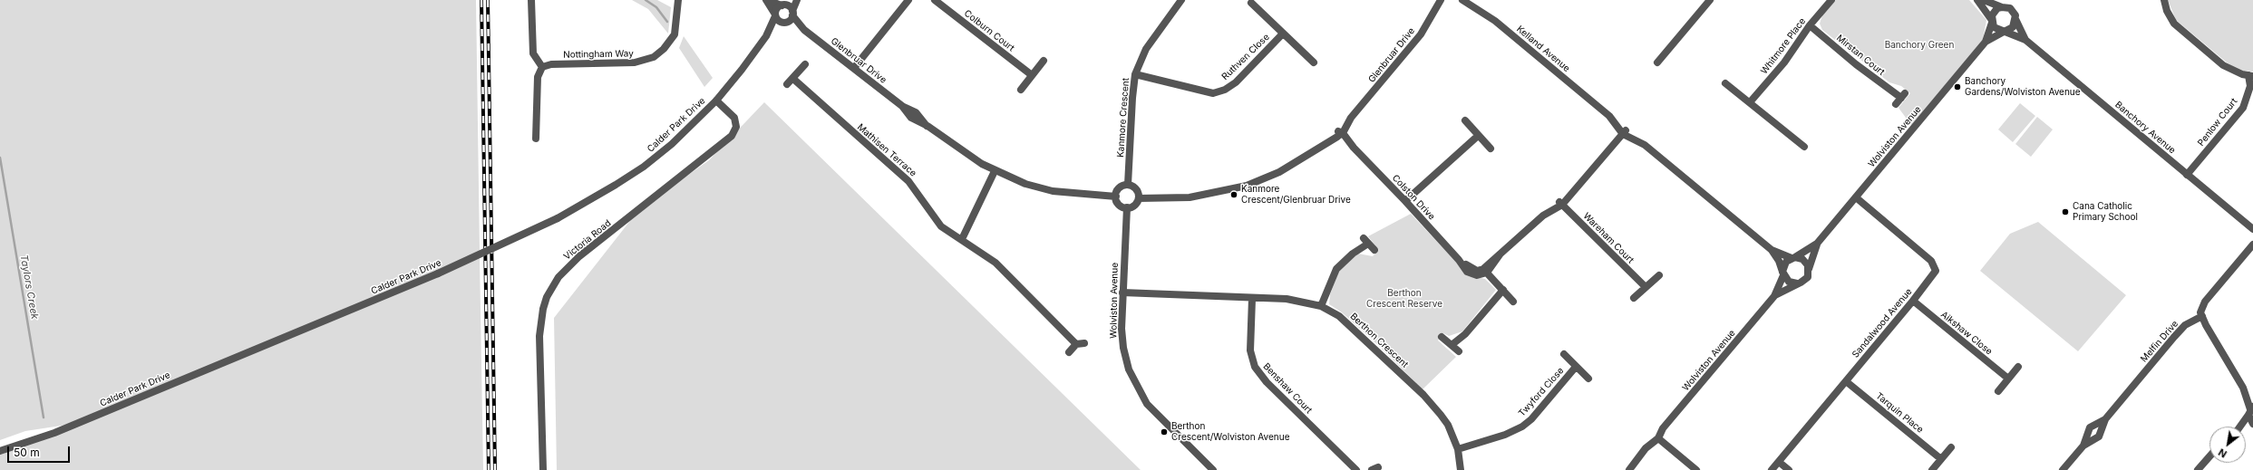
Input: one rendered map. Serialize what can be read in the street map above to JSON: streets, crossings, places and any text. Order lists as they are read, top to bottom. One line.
{"streets":{"street":["Colburn Court","Whitmore Place","Kelland Avenue","Nottingham Way","Glenbruar Drive","Mirstan Court","Ruthven Close","Kanmore Crescent","Penlow Court","Calder Park Drive","Banchory Avenue","Wolviston Avenue","Mathisen Terrace","Colston Drive","Wareham Court","Victoria Road","Sandalwood Avenue","Aikshaw Close","Berthon Crescent","Melfin Drive","Benshaw Court","Twyford Close","Tarquin Place"]},"crossings":[["Whitmore Place","Mirstan Court"],["Kelland Avenue","Wolviston Avenue"],["Glenbruar Drive","Kanmore Crescent"],["Glenbruar Drive","Calder Park Drive"],["Glenbruar Drive","Wolviston Avenue"],["Glenbruar Drive","Colston Drive"],["Ruthven Close","Kanmore Crescent"],["Kanmore Crescent","Wolviston Avenue"],["Penlow Court","Banchory Avenue"],["Calder Park Drive","Victoria Road"],["Banchory Avenue","Wolviston Avenue"],["Wolviston Avenue","Sandalwood Avenue"],["Wolviston Avenue","Berthon Crescent"],["Sandalwood Avenue","Aikshaw Close"],["Sandalwood Avenue","Tarquin Place"],["Berthon Crescent","Benshaw Court"],["Berthon Crescent","Twyford Close"]],"water":["Taylors Creek"],"parks":["Banchory Green","Berthon Crescent Reserve"],"places":["Banchory Gardens/Wolviston Avenue","Kanmore Crescent/Glenbruar Drive","Cana Catholic Primary School","Berthon Crescent/Wolviston Avenue"],"scale_bar":"50 m","north":"bottom left"}
